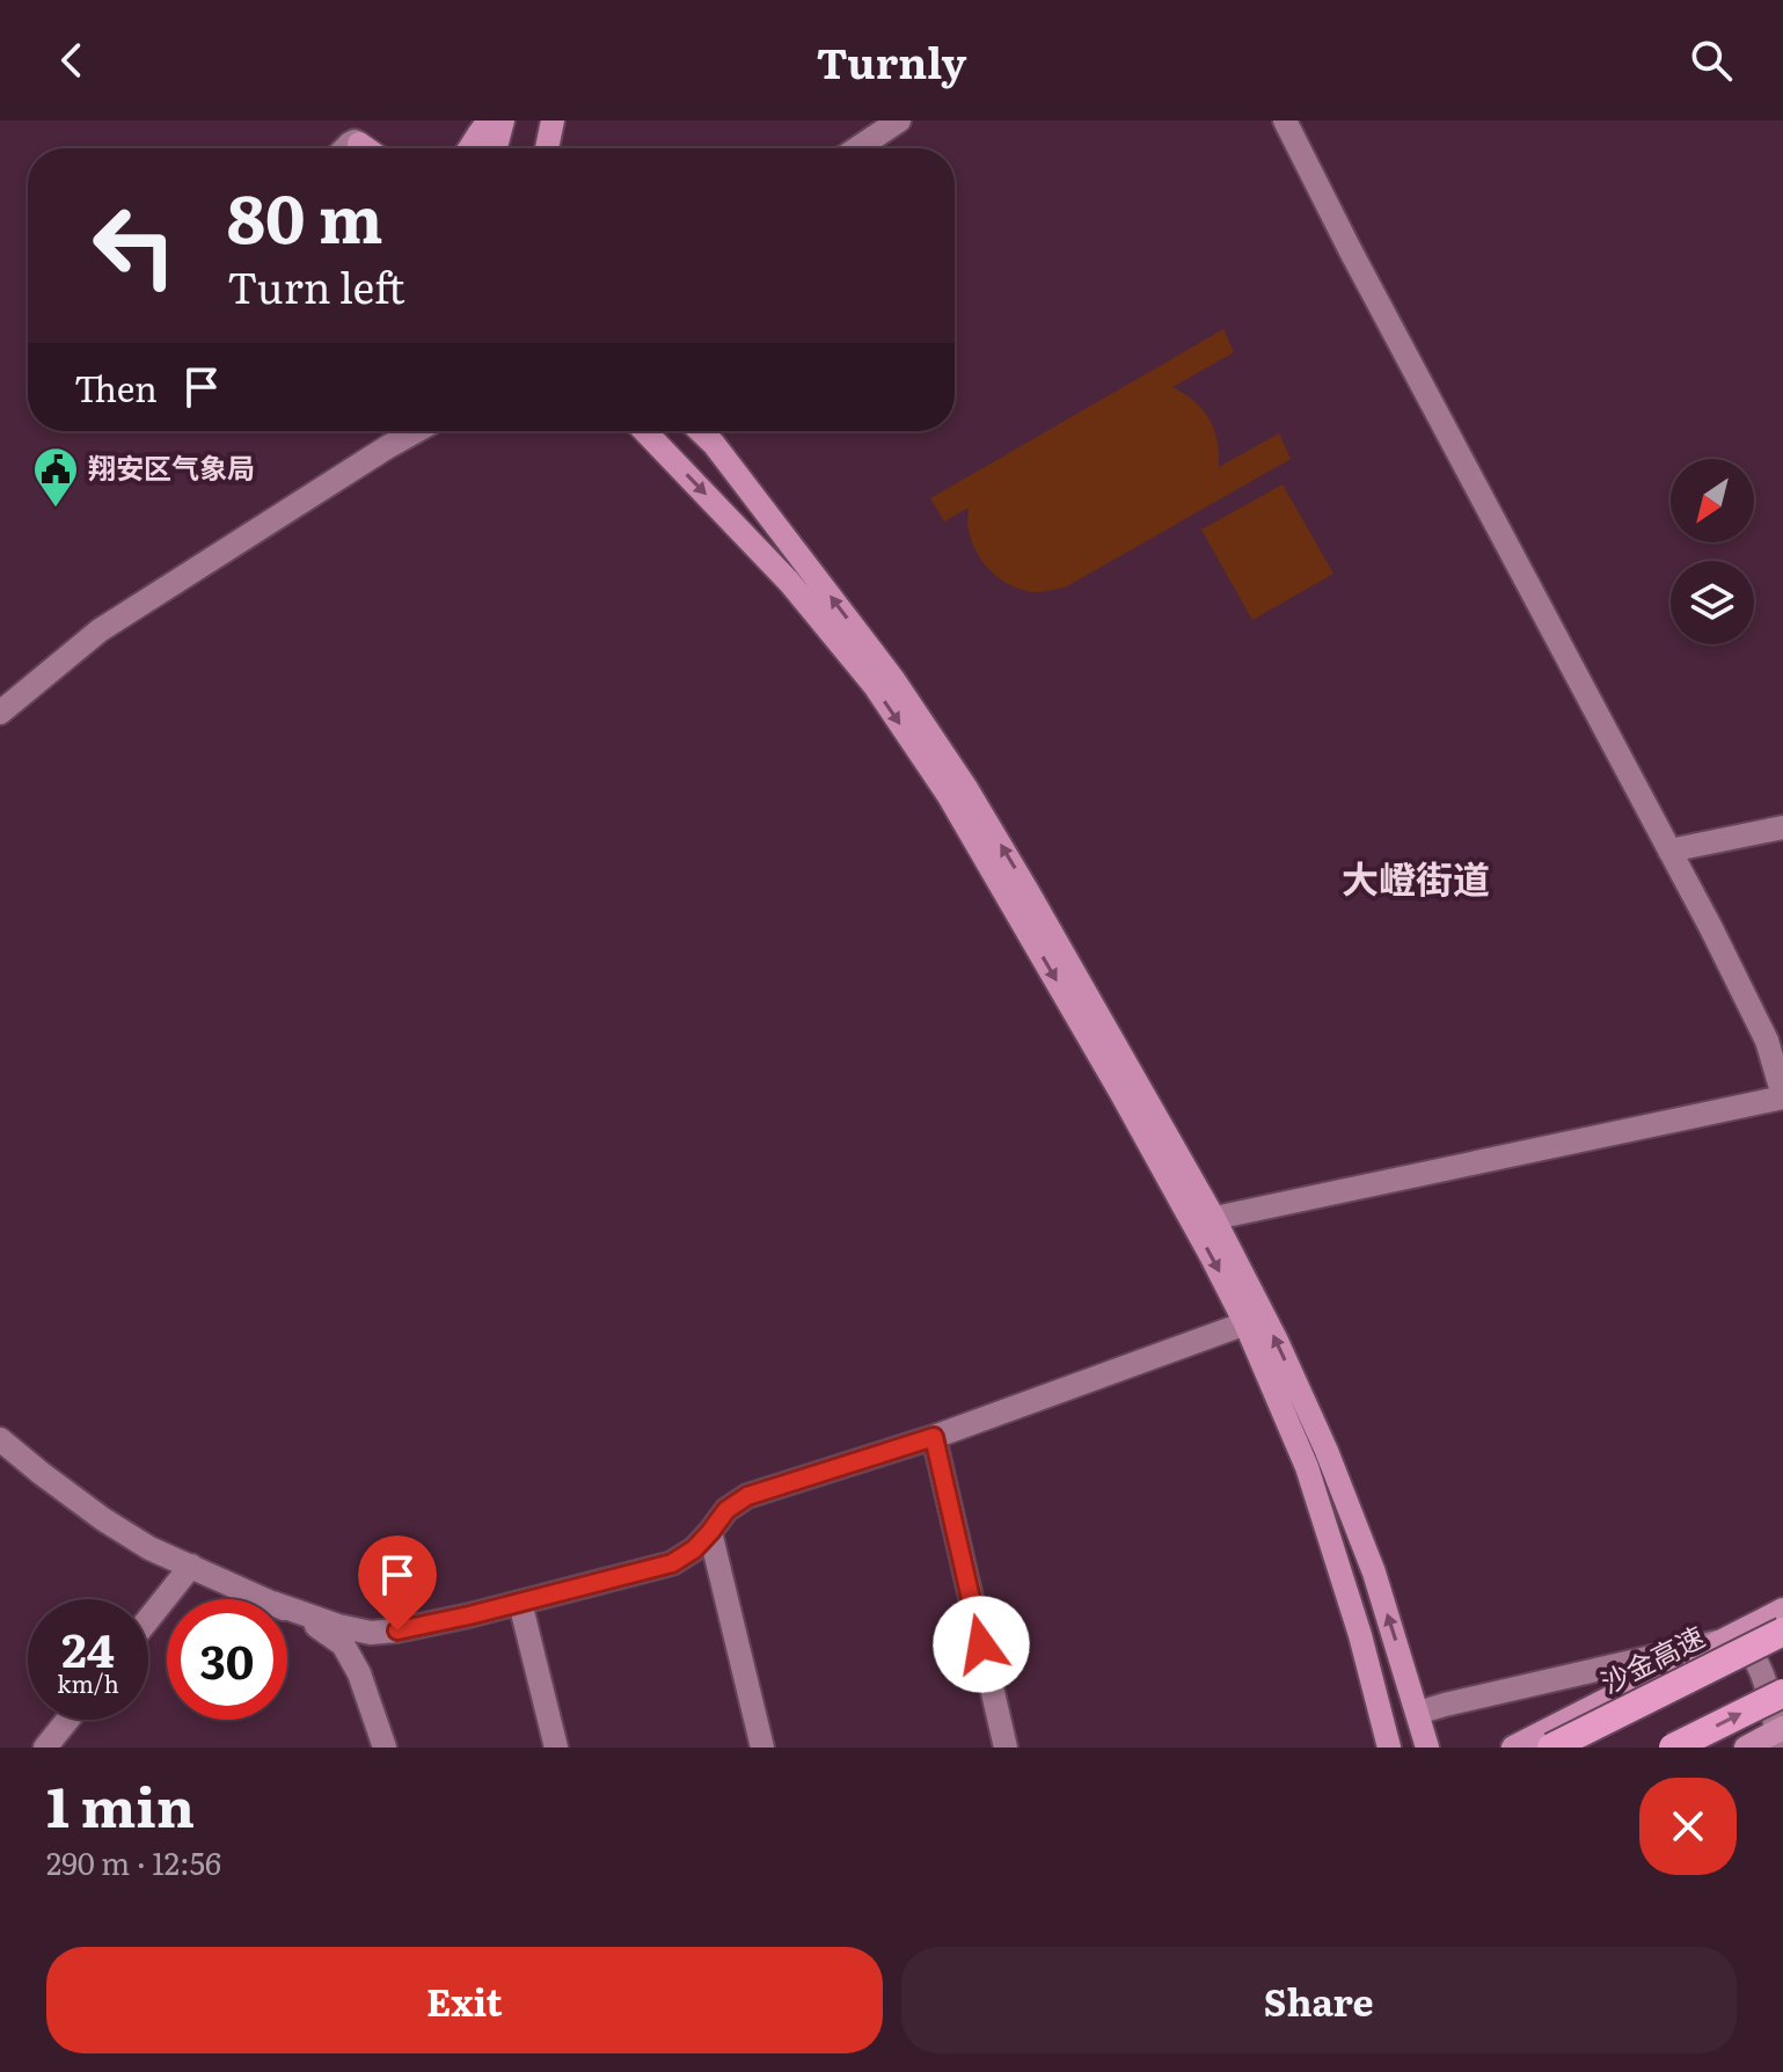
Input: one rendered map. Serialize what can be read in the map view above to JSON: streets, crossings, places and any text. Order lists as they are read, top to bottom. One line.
{"streets":{"highway":["沙金高速"]},"districts":["大嶝街道"],"places":{"public building":["翔安区气象局"]},"north":"bottom left","page":{"header":"Turnly","turn":["80 m","Turn left"],"then":"Then","speed":"24 km/h","limit":"30","heading":["1 min","290 m · 12:56"],"buttons":["Exit","Share"]}}
